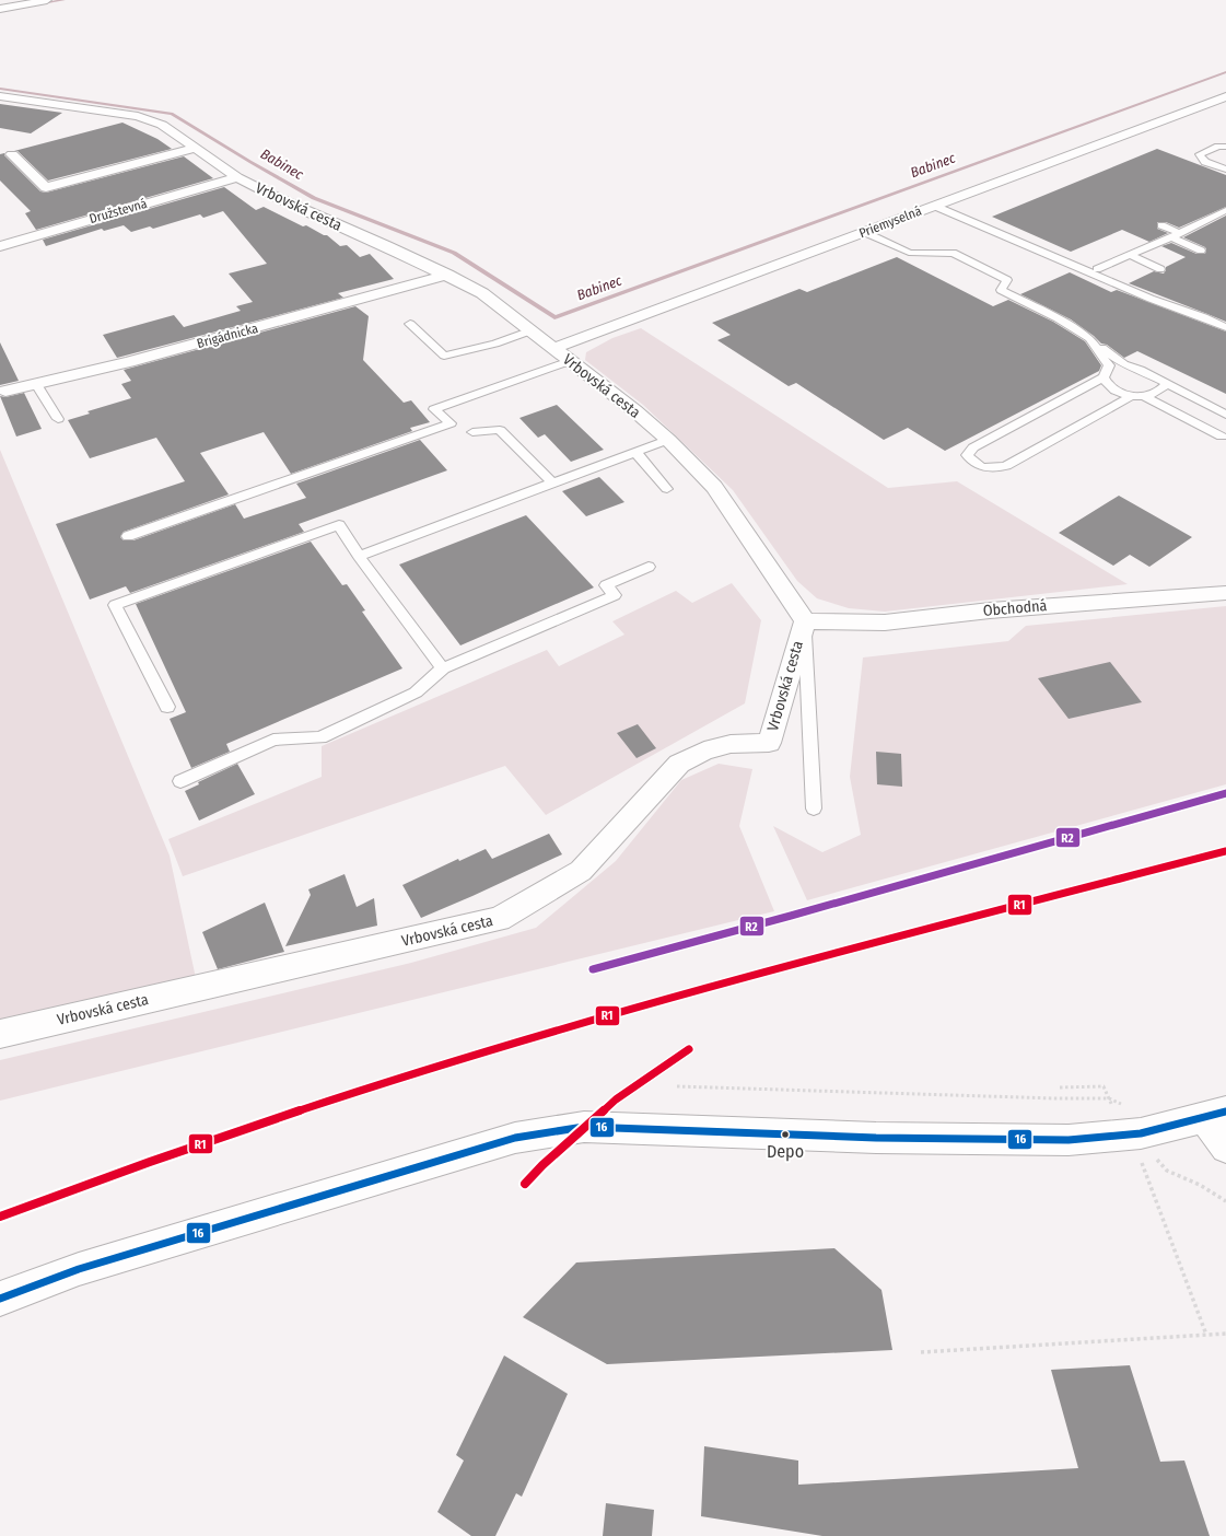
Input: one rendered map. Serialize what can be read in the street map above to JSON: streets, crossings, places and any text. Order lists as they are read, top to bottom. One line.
{"streets":{"street":["Vrbovská cesta","Družstevná","Priemyselná","Brigádnicka","Obchodná"]},"crossings":[["Vrbovská cesta","Družstevná"],["Vrbovská cesta","Priemyselná"],["Vrbovská cesta","Brigádnicka"],["Vrbovská cesta","Obchodná"]],"water":["Babinec"],"places":["Depo"],"lines":["transit line R2","transit line R1","transit line 16"]}
